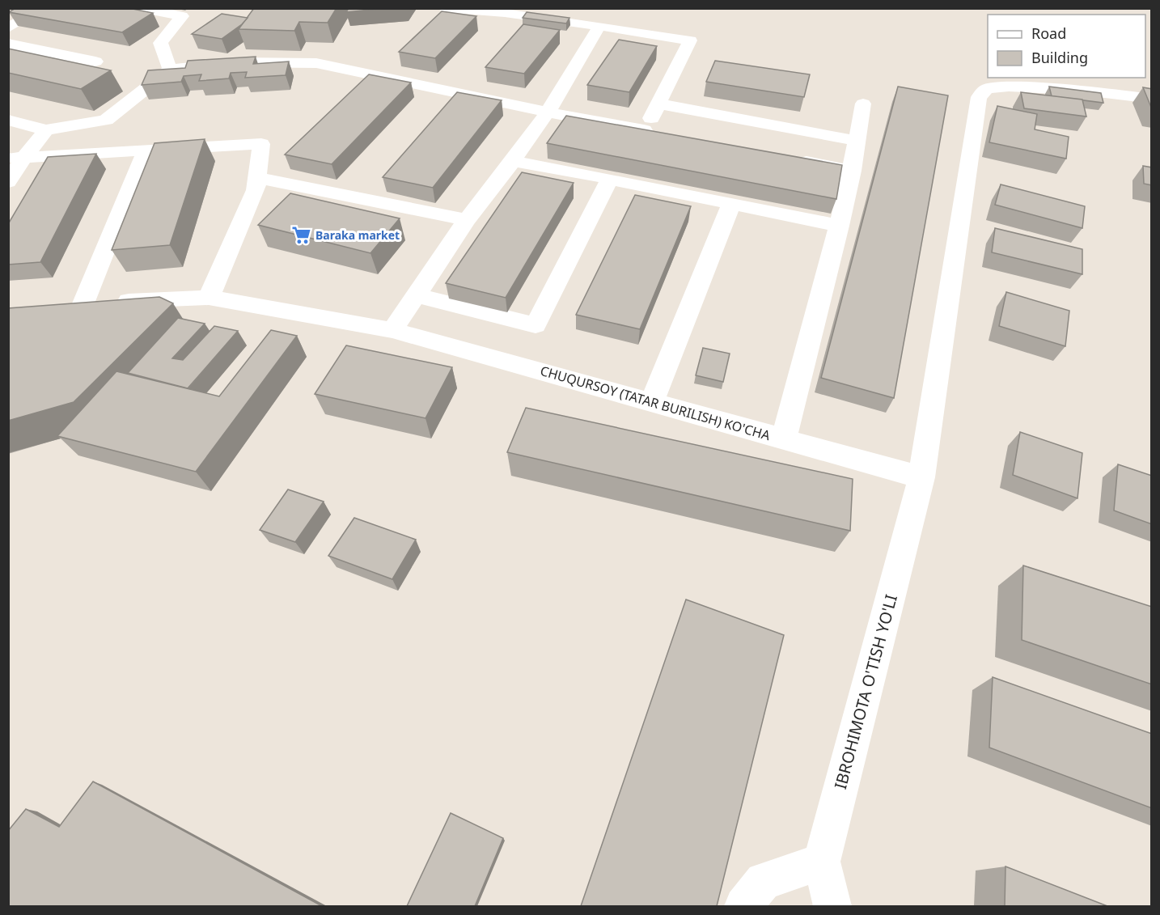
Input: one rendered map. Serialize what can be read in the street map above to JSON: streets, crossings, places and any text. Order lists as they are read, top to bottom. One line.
{"streets":{"street":["CHUQURSOY (TATAR BURILISH) KO'CHA","IBROHIMOTA O'TISH YO'LI"]},"crossings":[["CHUQURSOY (TATAR BURILISH) KO'CHA","IBROHIMOTA O'TISH YO'LI"]],"places":{"supermarket":["Baraka market"]},"legend":["Road","Building"]}
